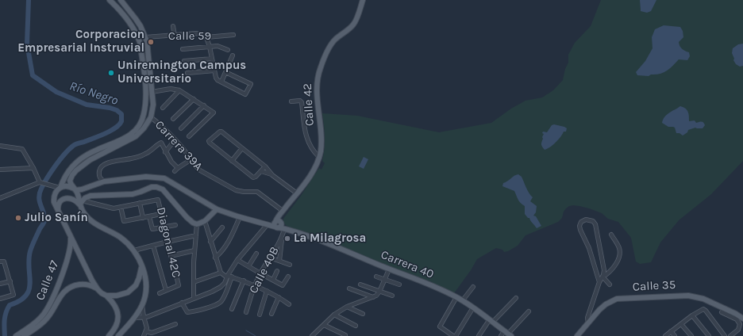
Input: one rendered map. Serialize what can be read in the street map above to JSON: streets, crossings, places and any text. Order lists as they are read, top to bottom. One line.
{"streets":{"main road":["Calle 42","Carrera 40","Calle 47","Calle 35"],"street":["Calle 59","Carrera 39A","Diagonal 42C","Calle 40B"]},"crossings":[["Calle 42","Carrera 39A"],["Carrera 40","Calle 40B"]],"water":["Río Negro"],"places":["Corporacion Empresarial Instruvial","Uniremington Campus Universitario","Julio Sanín","La Milagrosa"]}
